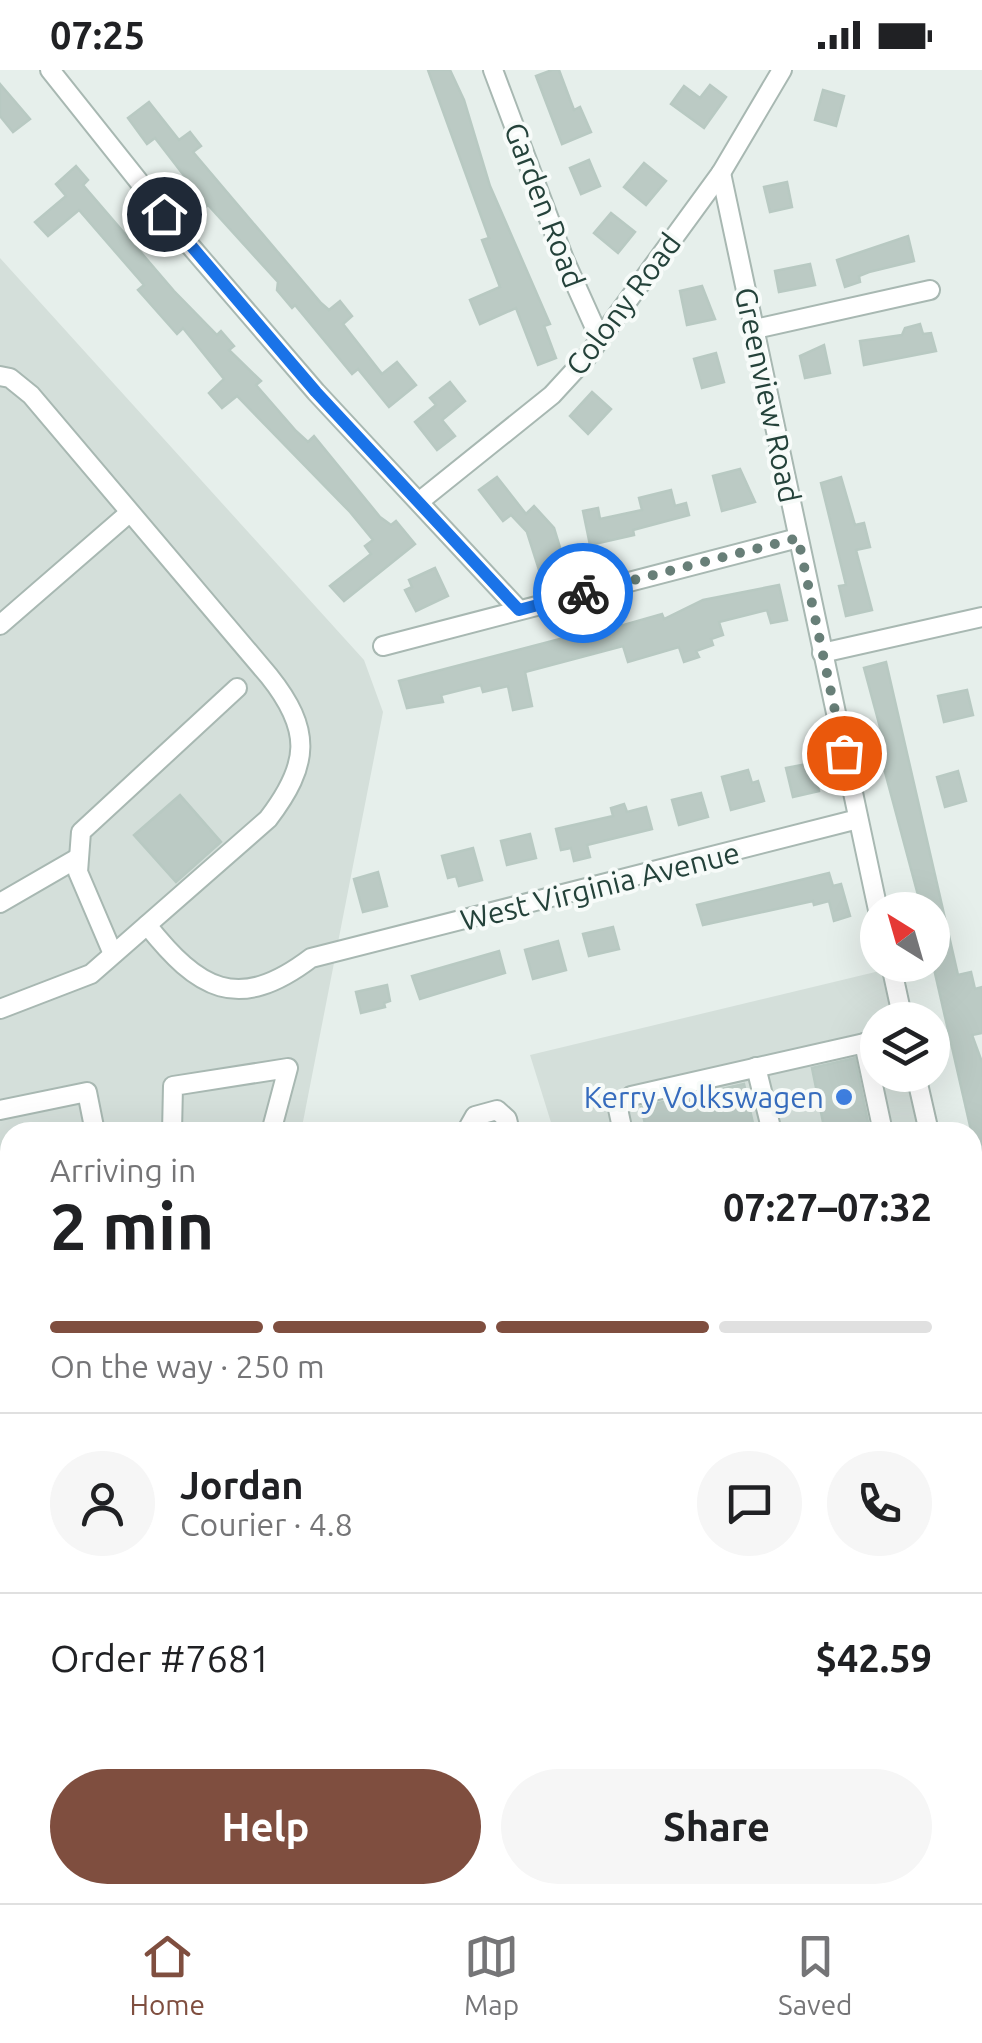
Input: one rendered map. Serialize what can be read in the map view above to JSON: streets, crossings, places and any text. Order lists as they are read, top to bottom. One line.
{"streets":{"street":["Garden Road","Colony Road","Greenview Road","West Virginia Avenue"]},"crossings":[["Garden Road","Colony Road"],["Colony Road","Greenview Road"],["Greenview Road","West Virginia Avenue"]],"places":["Kerry Volkswagen"],"north":"top left","page":{"status":"07:25","heading":["2 min","Arriving in","07:27–07:32"],"panel":["Jordan","Courier · 4.8","Order #7681","$42.59"],"bar":"On the way · 250 m","buttons":["Help","Share"],"tabs":["Home","Map","Saved"]}}
